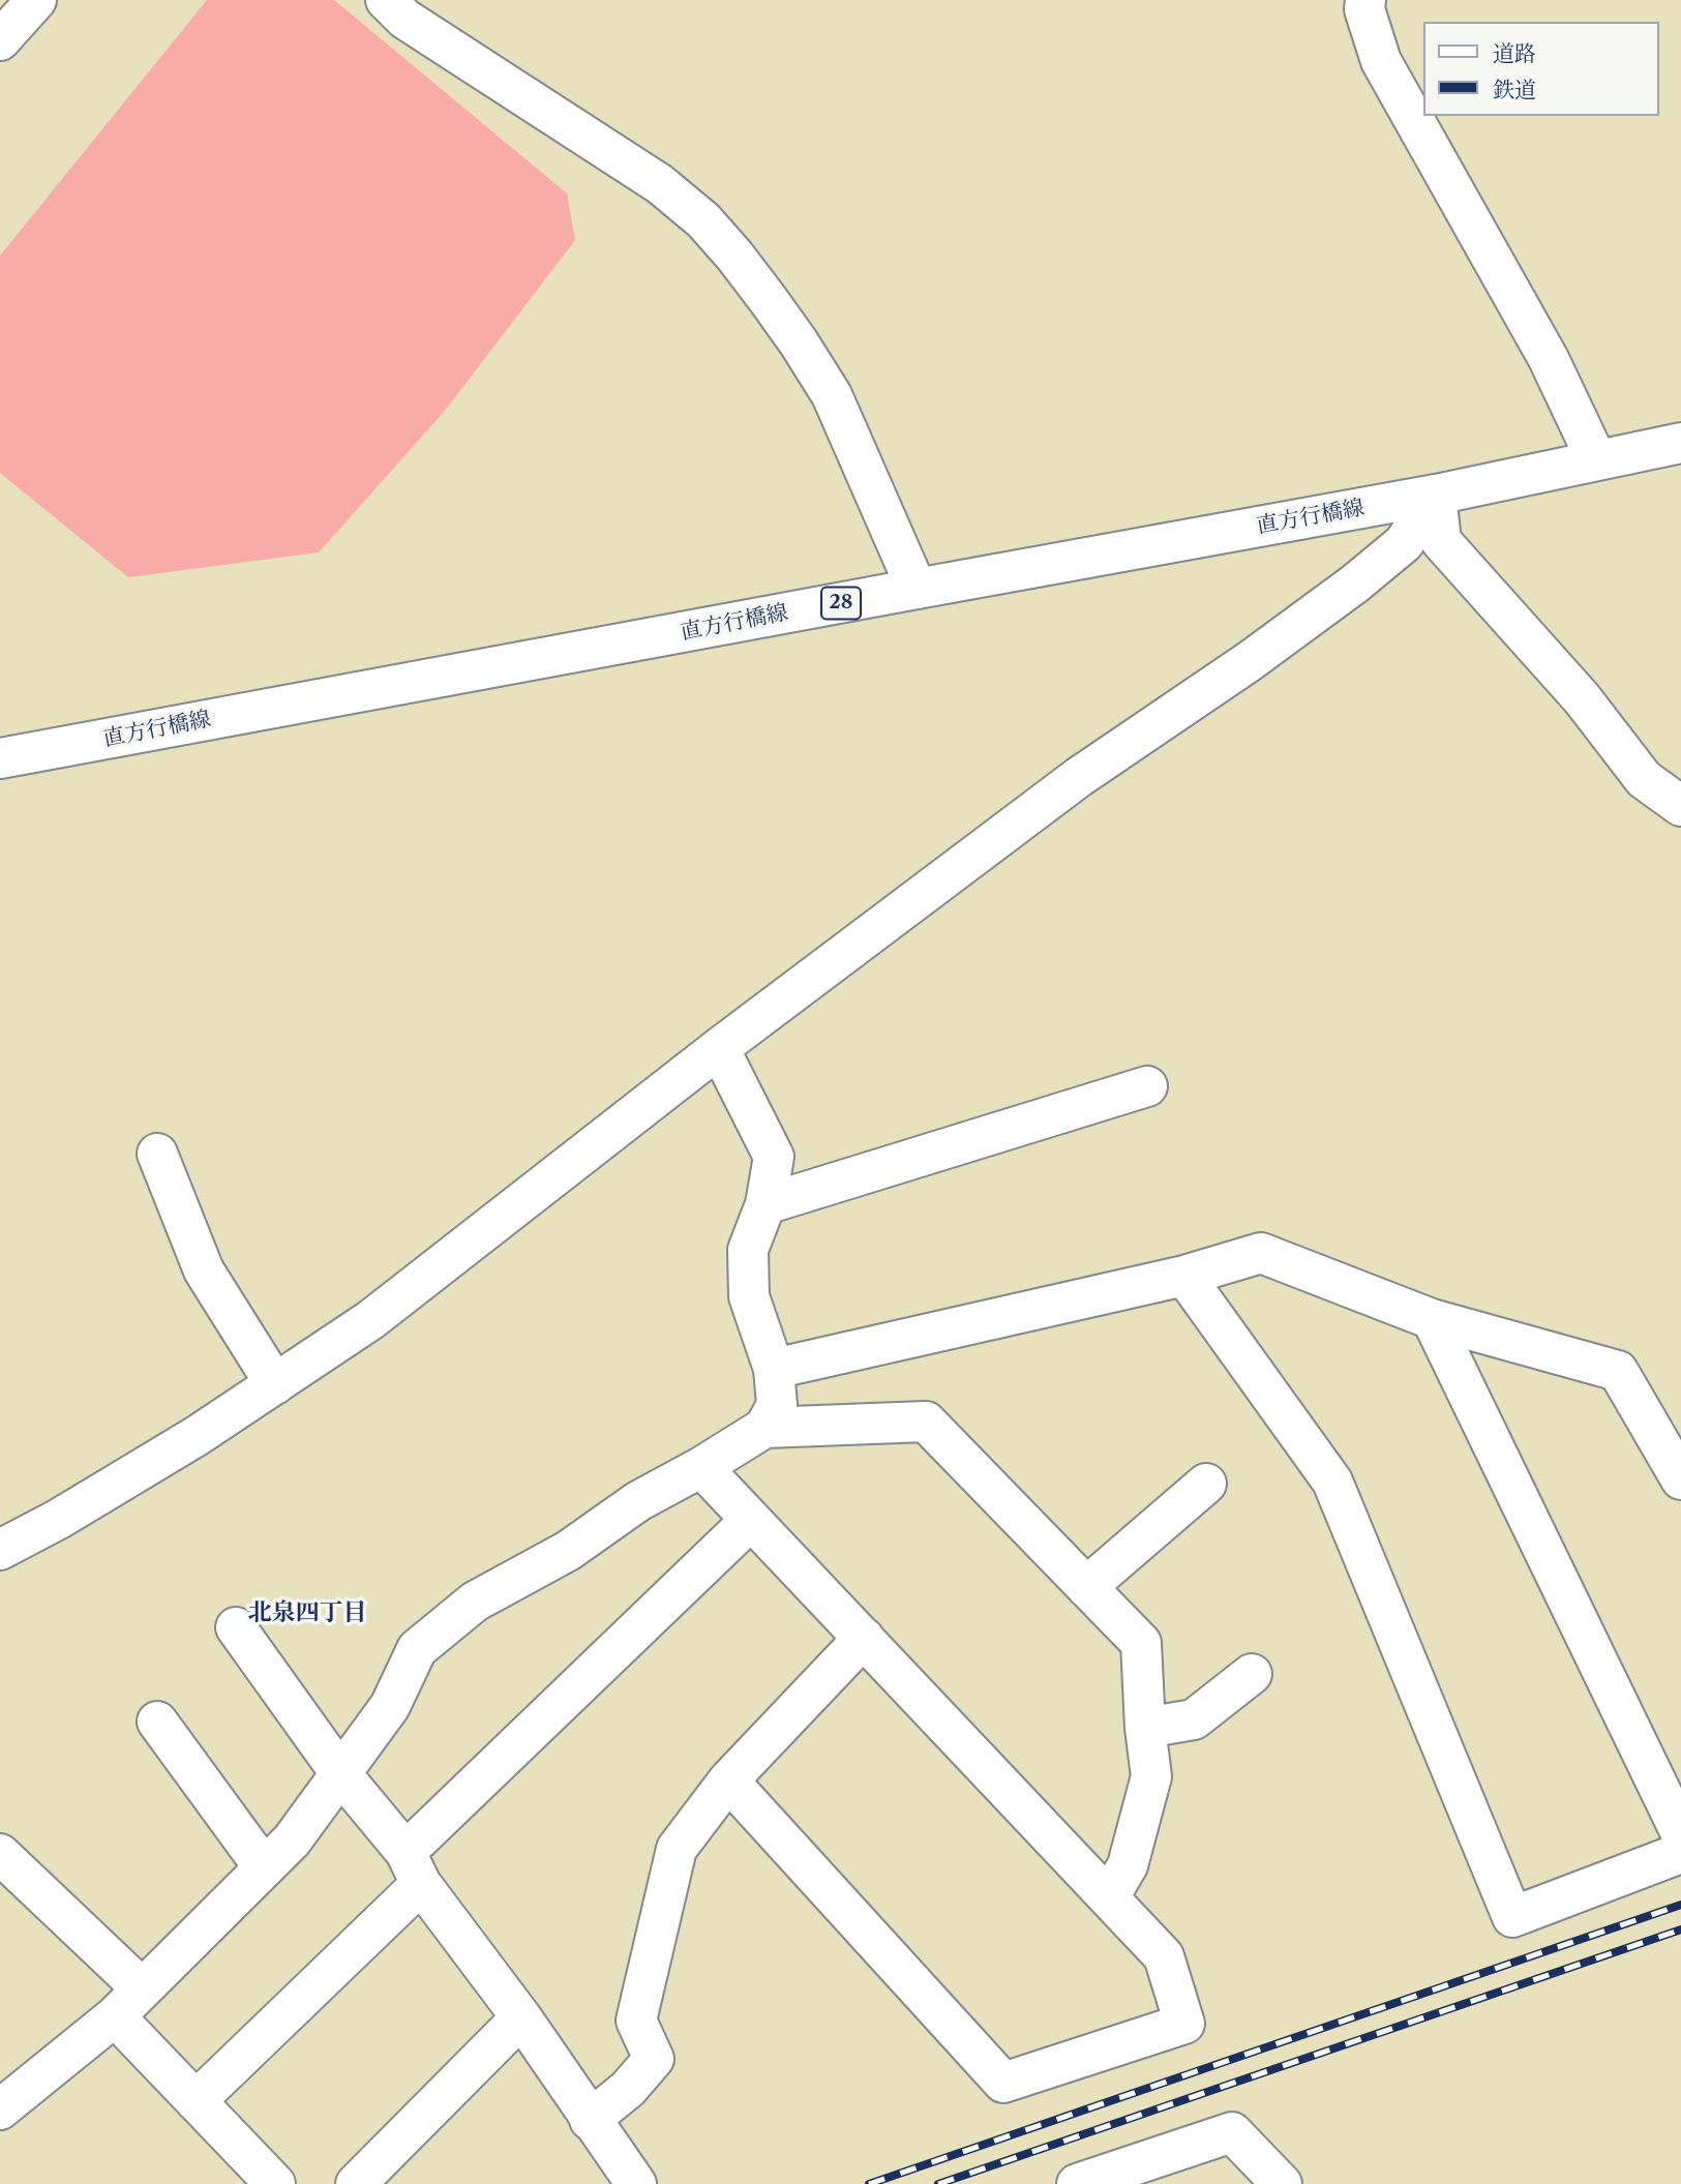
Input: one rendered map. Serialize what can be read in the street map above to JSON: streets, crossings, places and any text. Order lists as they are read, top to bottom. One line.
{"streets":{"street":["直方行橋線","28"]},"districts":["北泉四丁目"],"legend":["道路","鉄道"]}
